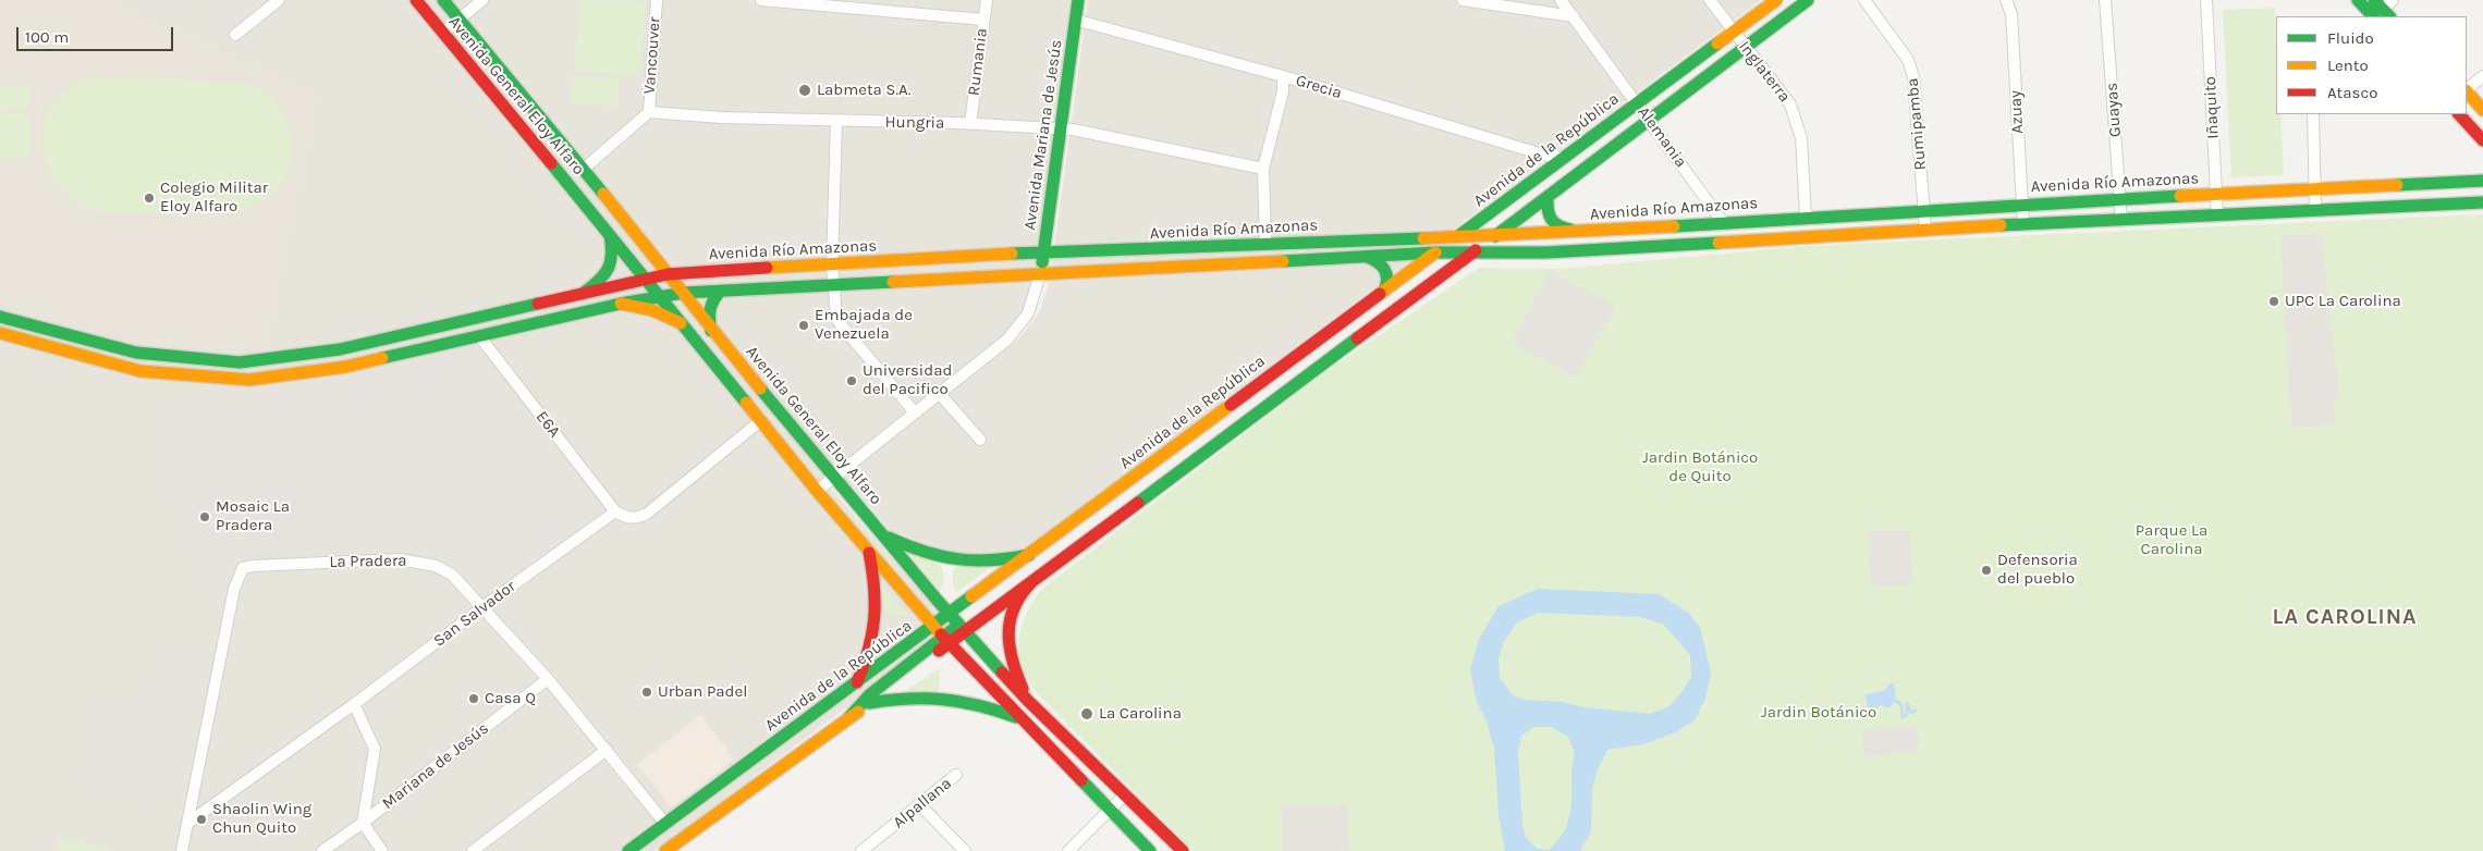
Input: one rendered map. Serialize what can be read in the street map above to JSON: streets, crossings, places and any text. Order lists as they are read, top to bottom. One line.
{"streets":{"main road":["Avenida General Eloy Alfaro","Avenida Mariana de Jesús","Avenida de la República","Avenida Río Amazonas"],"street":["Vancouver","Rumania","Inglaterra","Grecia","Iñaquito","Guayas","Azuay","Hungria","Rumipamba","Alemania","E6A","La Pradera","San Salvador","Mariana de Jesús","Alpallana"]},"crossings":[["Vancouver","Hungria"],["Rumania","Hungria"],["Inglaterra","Avenida de la República"],["Inglaterra","Avenida Río Amazonas"],["Grecia","Avenida Mariana de Jesús"],["Grecia","Avenida de la República"],["Avenida General Eloy Alfaro","Avenida de la República"],["Avenida General Eloy Alfaro","Avenida Río Amazonas"],["Iñaquito","Avenida Río Amazonas"],["Guayas","Avenida Río Amazonas"],["Azuay","Avenida Río Amazonas"],["Hungria","Avenida Mariana de Jesús"],["Rumipamba","Avenida Río Amazonas"],["Avenida Mariana de Jesús","Avenida Río Amazonas"],["Alemania","Avenida de la República"],["Alemania","Avenida Río Amazonas"],["Avenida de la República","Avenida Río Amazonas"],["Avenida de la República","La Pradera"],["E6A","San Salvador"],["La Pradera","San Salvador"],["La Pradera","Mariana de Jesús"]],"districts":["LA CAROLINA"],"parks":["Jardin Botánico de Quito","Parque La Carolina","Jardin Botánico"],"places":["Labmeta S.A.","Colegio Militar Eloy Alfaro","UPC La Carolina","Embajada de Venezuela","Universidad del Pacifico","Mosaic La Pradera","Defensoria del pueblo","Urban Padel","Casa Q","La Carolina","Shaolin Wing Chun Quito"],"legend":["Fluido","Lento","Atasco"],"scale_bar":"100 m"}
